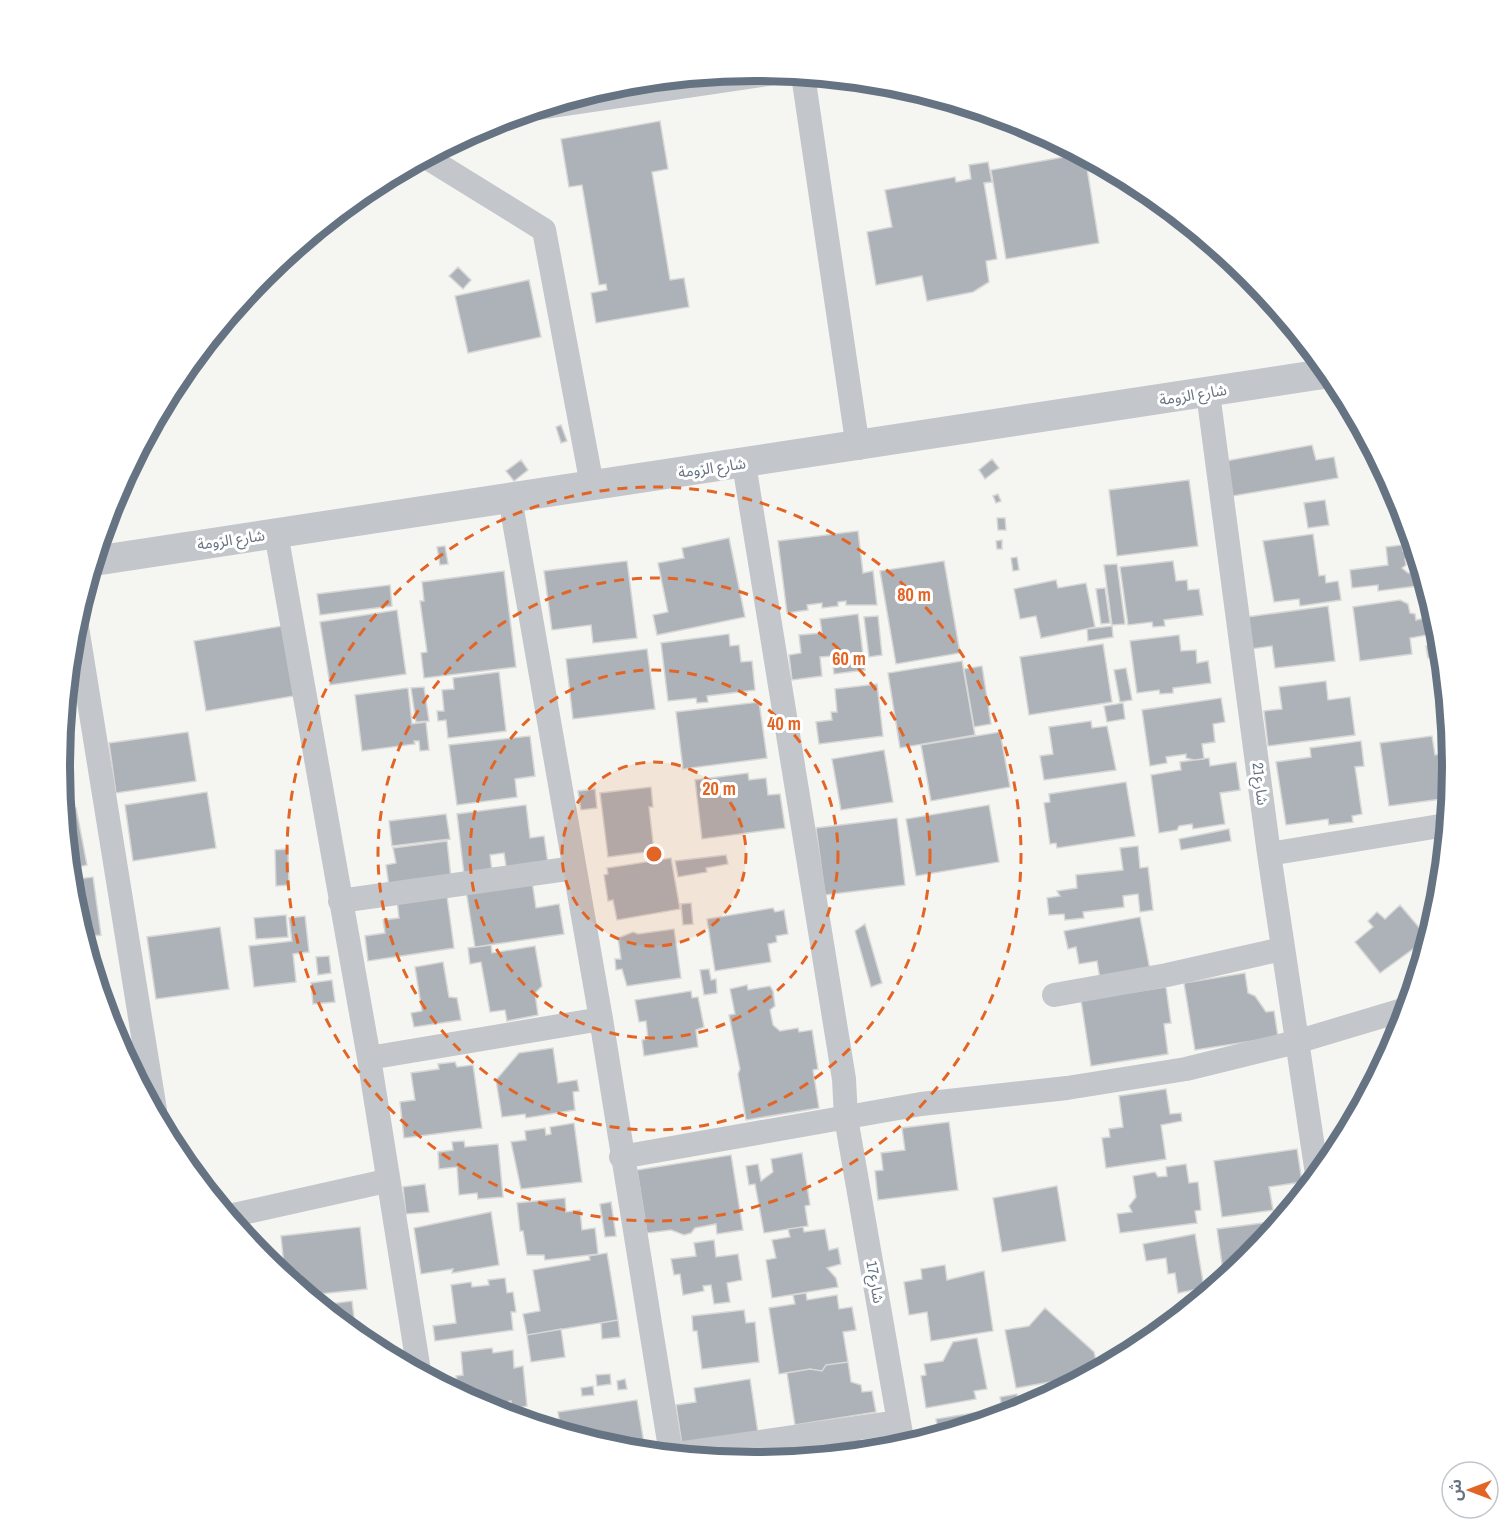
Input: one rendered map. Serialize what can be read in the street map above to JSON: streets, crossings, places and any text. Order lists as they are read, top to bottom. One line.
{"streets":{"street":["شارع الزومة","شارع21","شارع17"]},"crossings":[["شارع الزومة","شارع21"],["شارع الزومة","شارع17"]],"north":"left","rings":["80 m","60 m","40 m","20 m"]}
